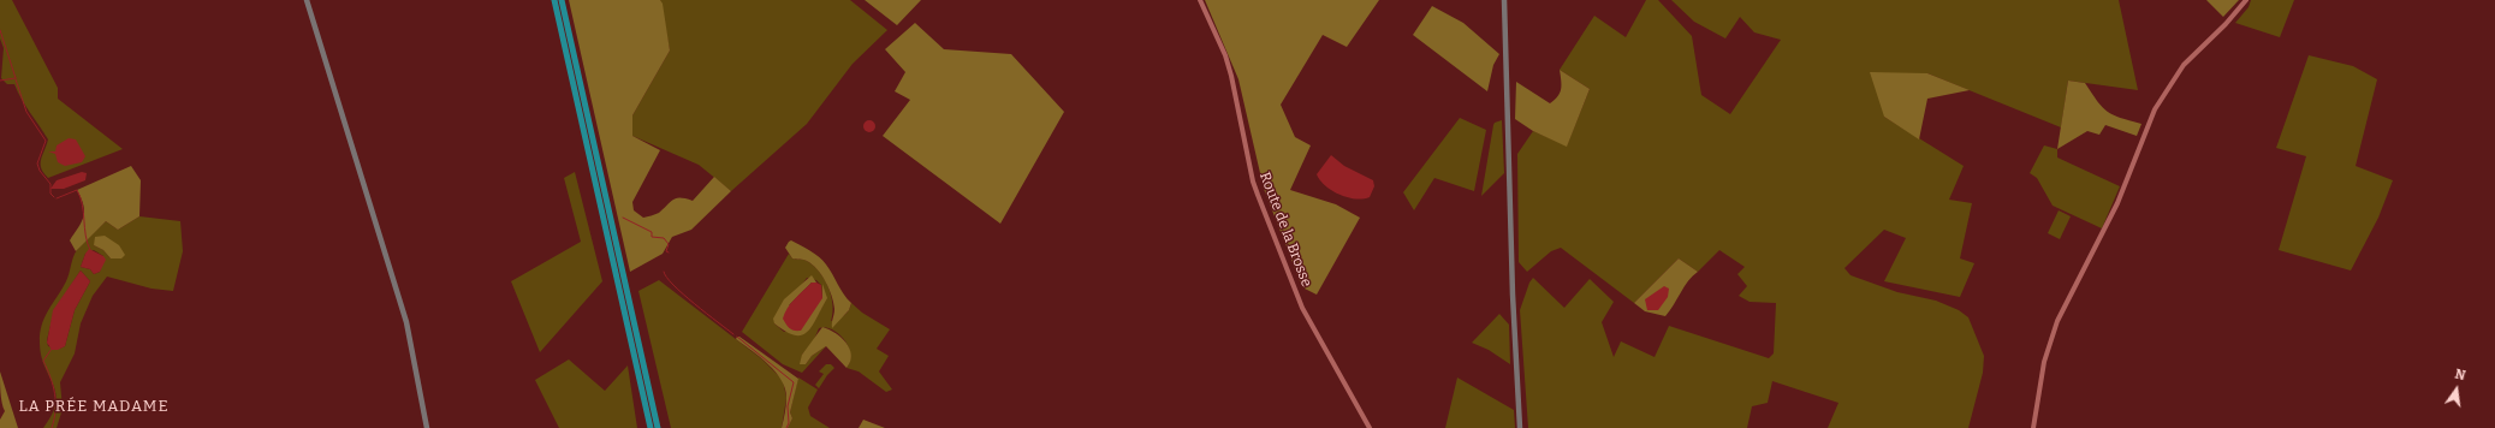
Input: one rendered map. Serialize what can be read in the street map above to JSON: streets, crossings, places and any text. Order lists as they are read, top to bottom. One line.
{"streets":{"street":["Route de la Brosse"]},"districts":["LA PRÉE MADAME"],"north":"top"}
